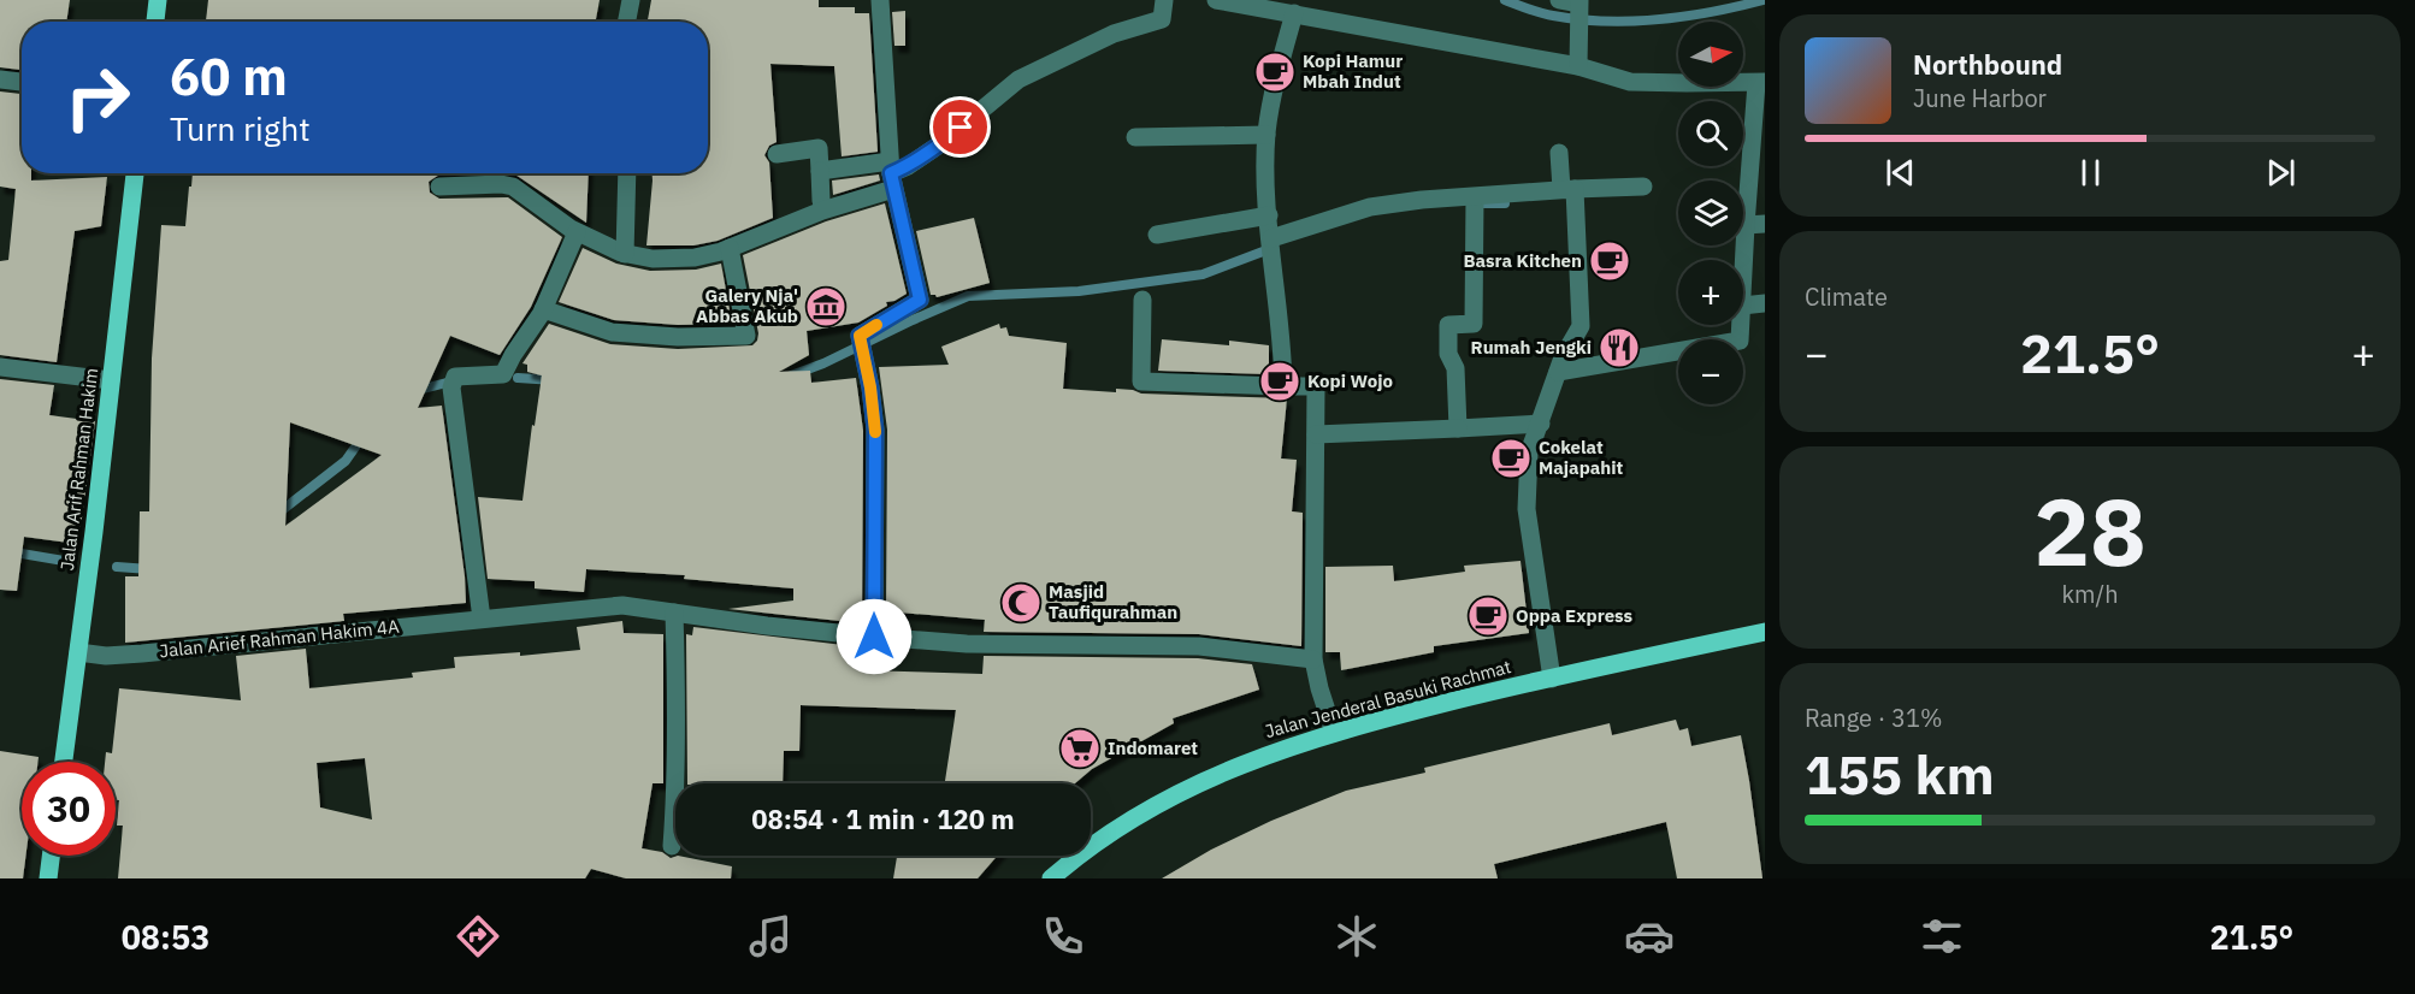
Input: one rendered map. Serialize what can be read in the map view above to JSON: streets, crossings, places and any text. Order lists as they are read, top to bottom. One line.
{"streets":{"main road":["Jalan Arif Rahman Hakim","Jalan Jenderal Basuki Rachmat"],"street":["Jalan Arief Rahman Hakim 4A"]},"crossings":[["Jalan Arif Rahman Hakim","Jalan Arief Rahman Hakim 4A"]],"places":{"cafe":["Kopi Hamur Mbah Indut","Basra Kitchen","Kopi Wojo","Cokelat Majapahit","Oppa Express"],"museum":["Galery Nja' Abbas Akub"],"restaurant":["Rumah Jengki"],"mosque":["Masjid Taufiqurahman"],"supermarket":["Indomaret"]},"north":"right","page":{"map_buttons":["+","−"],"turn":["60 m","Turn right"],"song":["Northbound","June Harbor"],"tile":["Climate",["28","km/h"],["Range · 31%","155 km"]],"heat":["−","21.5°","+"],"limit":"30","trip":"08:54 · 1 min · 120 m","tabs":["08:53","21.5°"]}}
